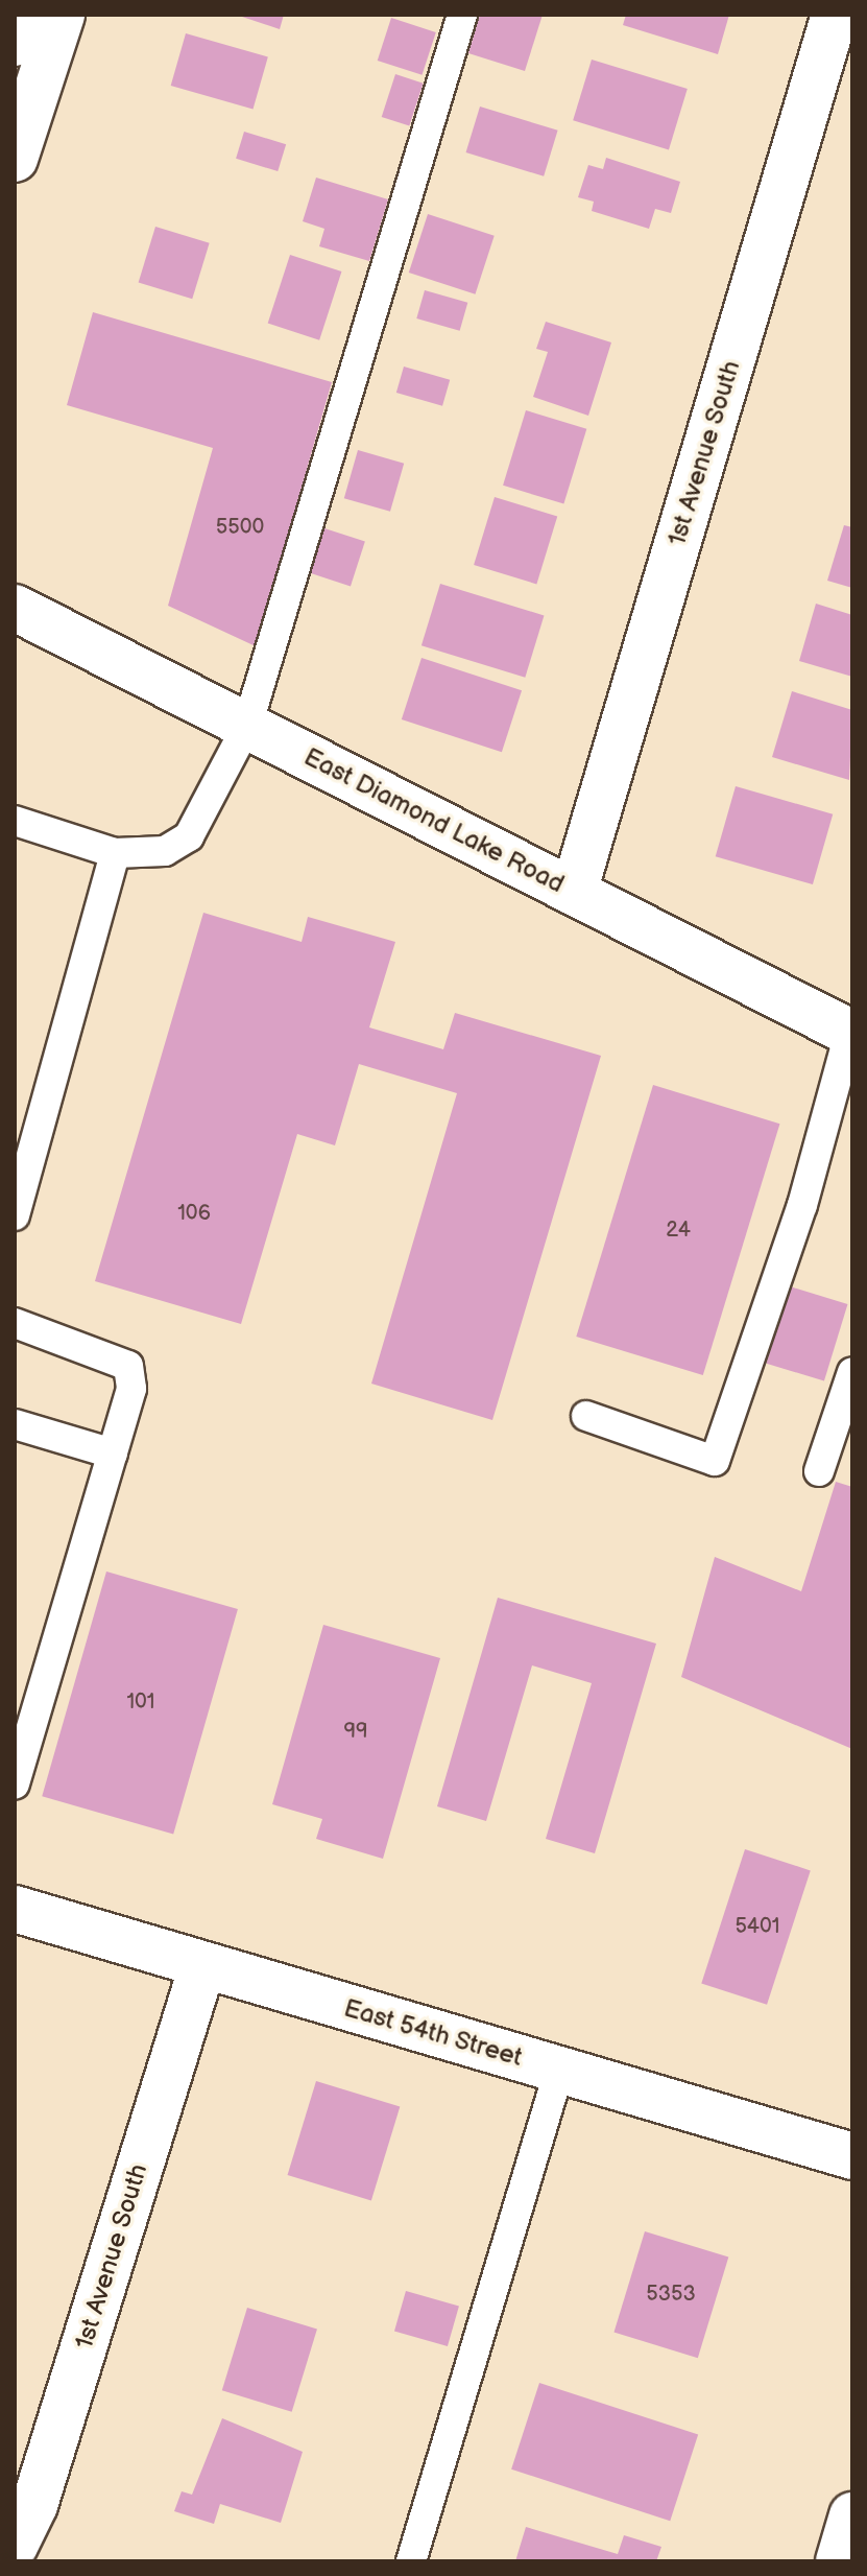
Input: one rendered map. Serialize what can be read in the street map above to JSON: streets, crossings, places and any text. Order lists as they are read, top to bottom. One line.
{"streets":{"main road":["1st Avenue South","East Diamond Lake Road","East 54th Street"]},"crossings":[["1st Avenue South","East Diamond Lake Road"],["1st Avenue South","East 54th Street"]],"house_numbers":["5500","106","24","101","99","5401","5353"]}
